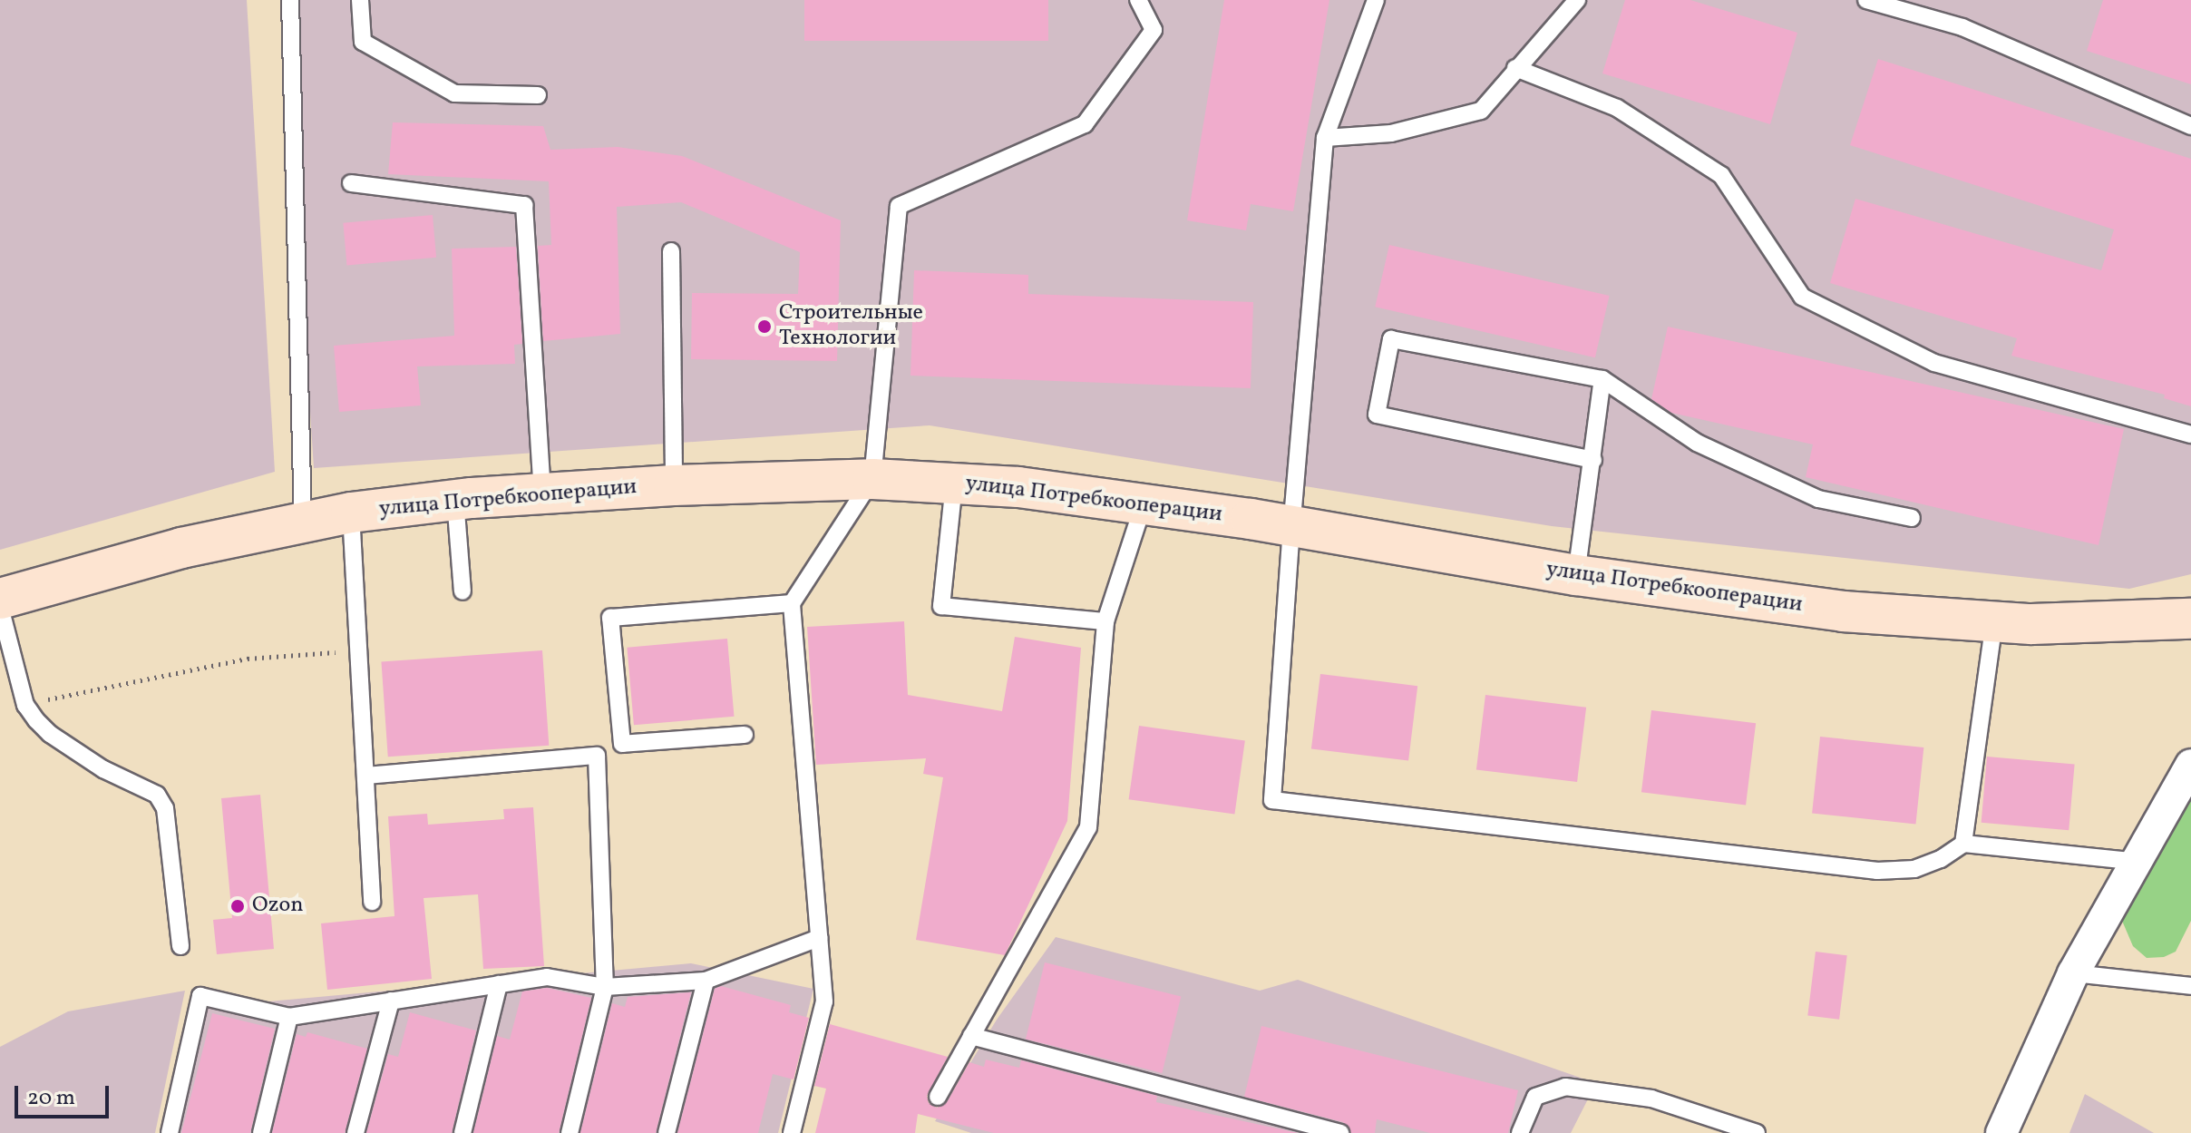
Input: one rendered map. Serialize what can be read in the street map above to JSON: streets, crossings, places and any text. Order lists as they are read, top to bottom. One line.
{"streets":{"main road":["улица Потребкооперации"]},"places":["Строительные Технологии","Ozon"],"scale_bar":"20 m"}
